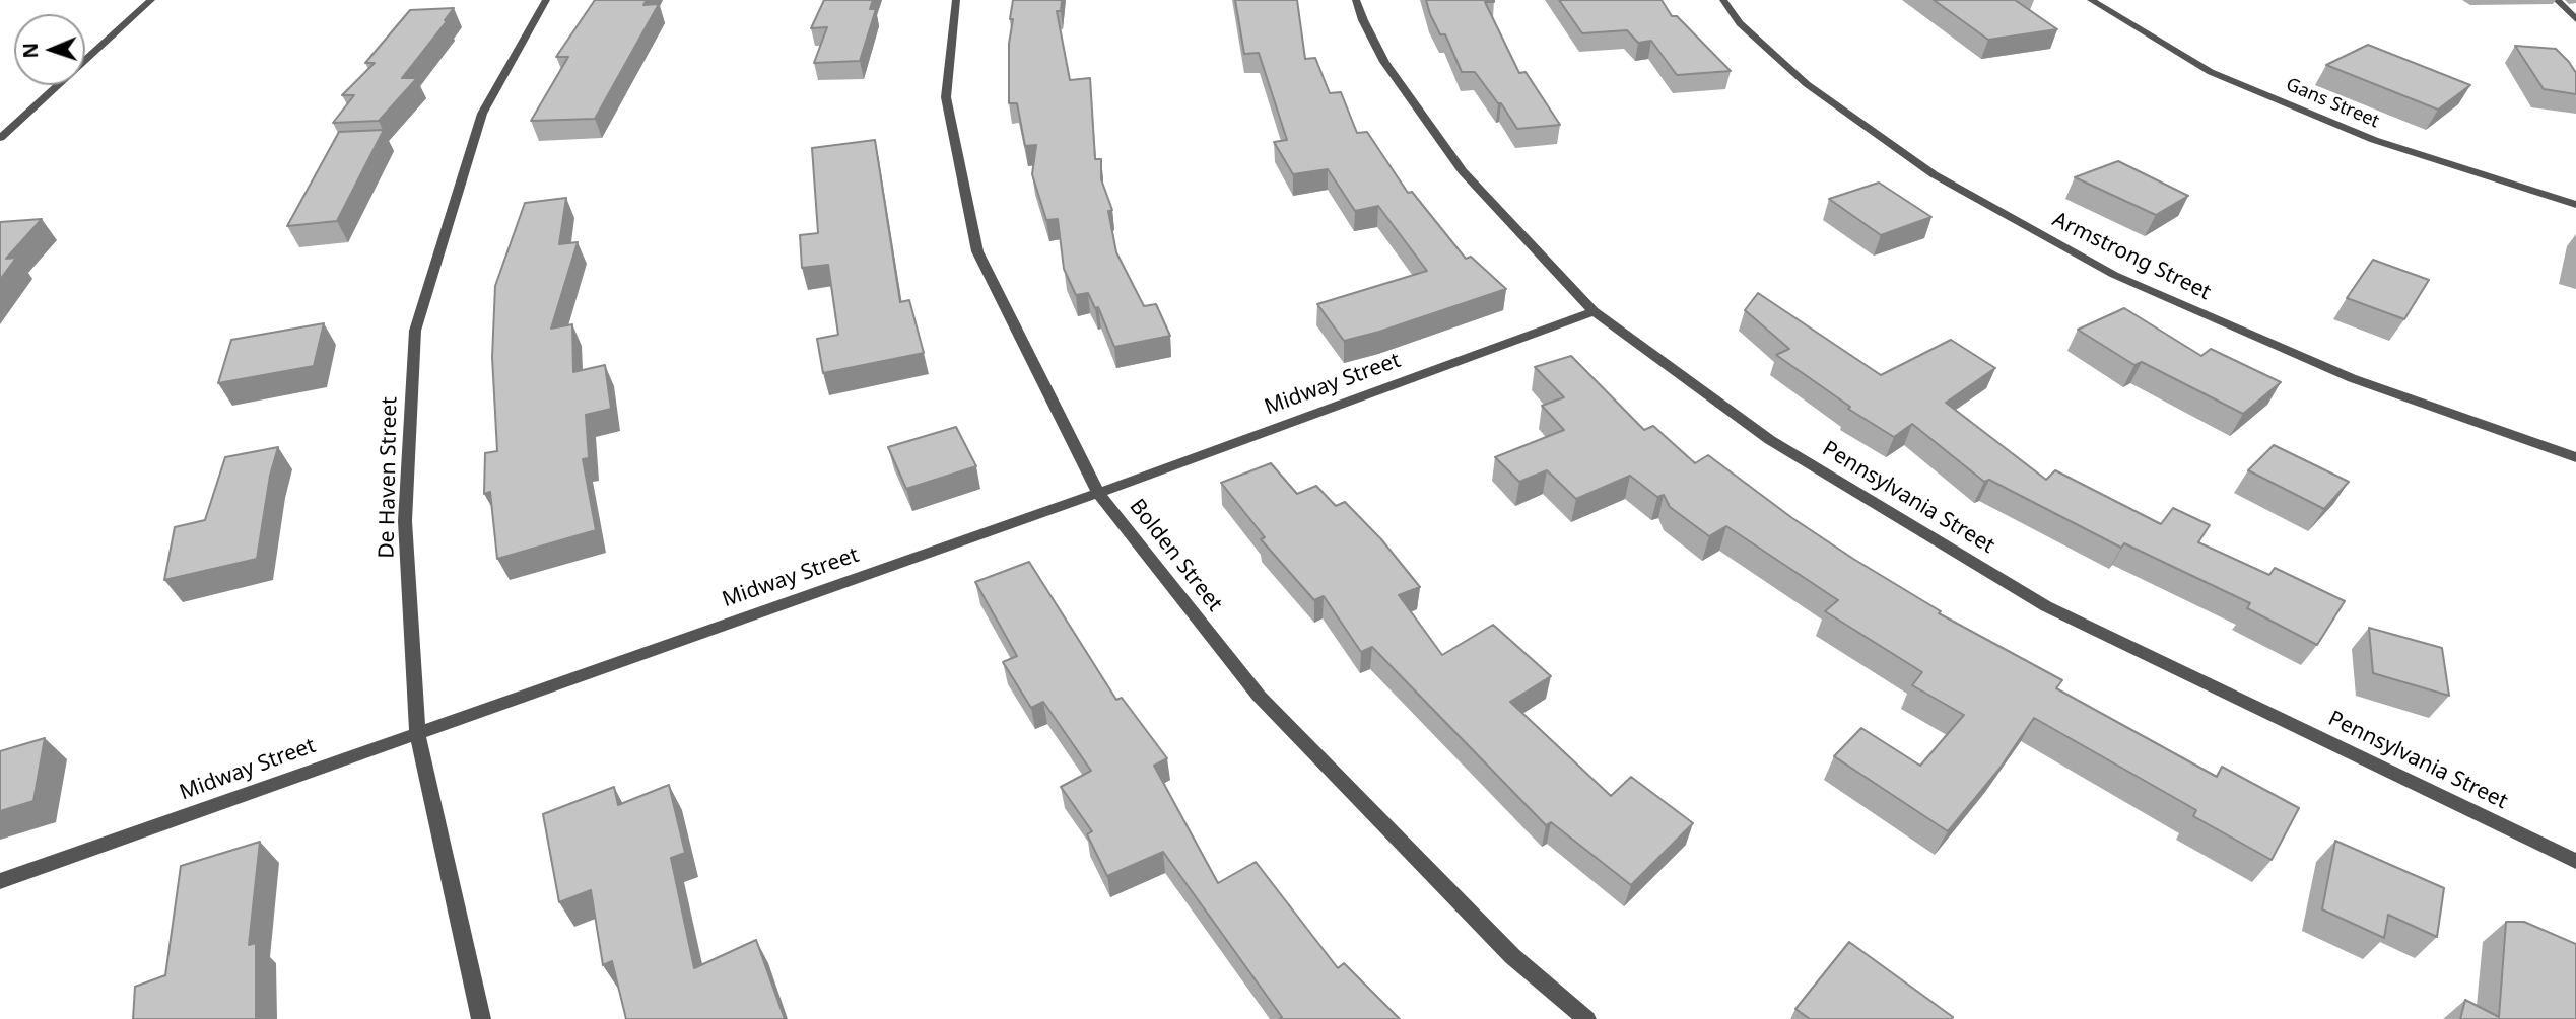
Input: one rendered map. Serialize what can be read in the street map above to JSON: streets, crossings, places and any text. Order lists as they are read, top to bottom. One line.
{"streets":{"street":["Gans Street","Armstrong Street","Midway Street","De Haven Street","Pennsylvania Street","Bolden Street"]},"crossings":[["Midway Street","De Haven Street"],["Midway Street","Pennsylvania Street"],["Midway Street","Bolden Street"]],"north":"left"}
